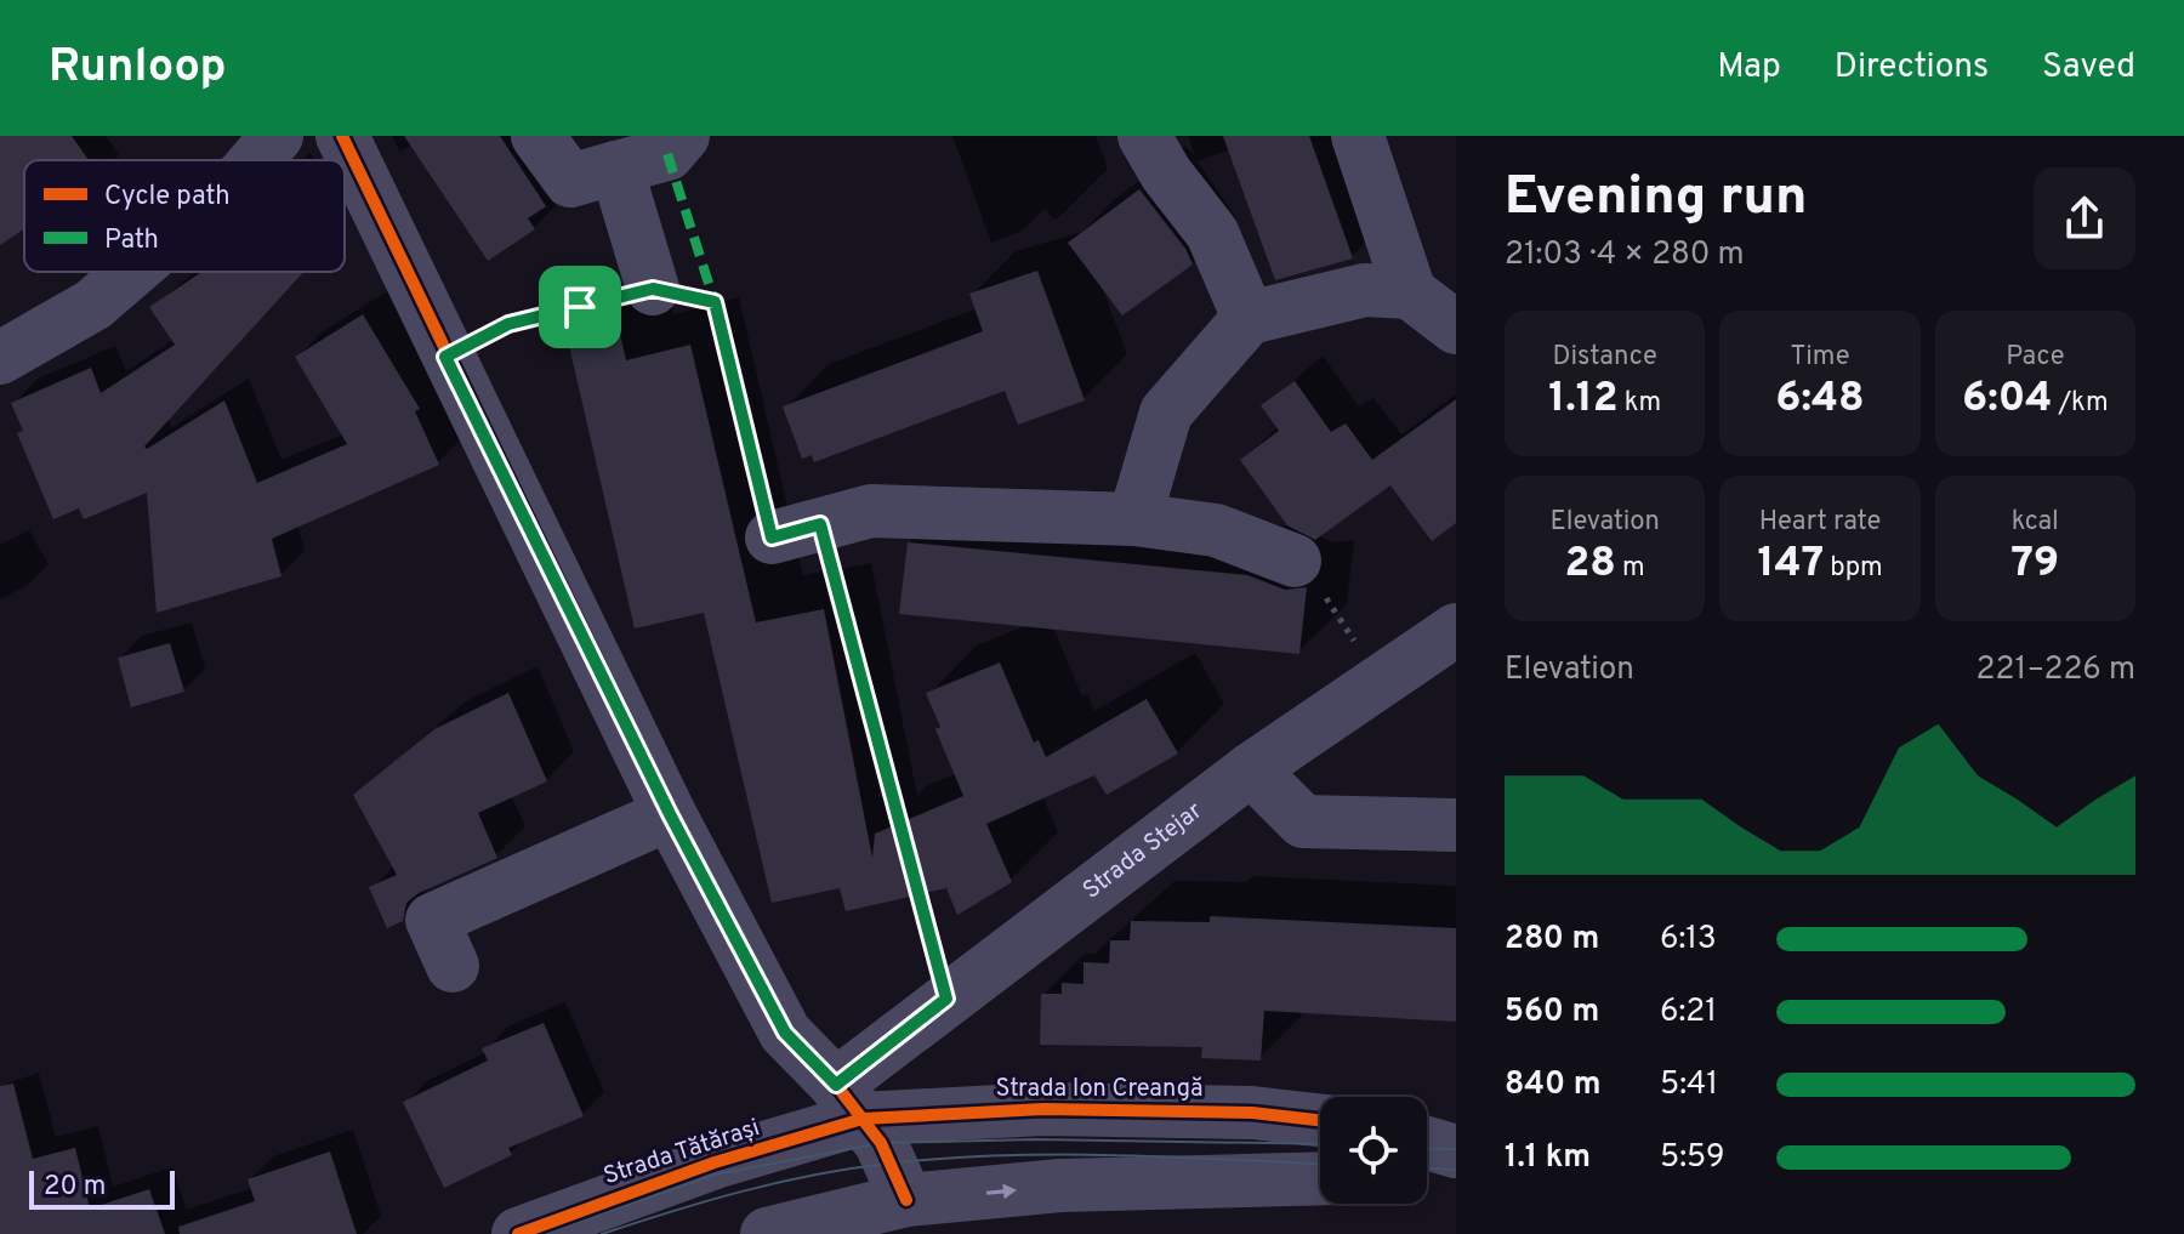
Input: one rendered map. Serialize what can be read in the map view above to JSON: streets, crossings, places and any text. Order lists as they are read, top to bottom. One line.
{"streets":{"street":["Strada Stejar","Strada Ion Creangă","Strada Tătărași"]},"crossings":[["Strada Stejar","Strada Ion Creangă"],["Strada Stejar","Strada Tătărași"],["Strada Ion Creangă","Strada Tătărași"]],"legend":["Cycle path","Path"],"scale_bar":"20 m","page":{"header":"Runloop","nav":["Map","Directions","Saved"],"heading":["Evening run","21:03 · 4 × 280 m"],"stats":[["Distance","1.12 km"],["Time","6:48"],["Pace","6:04 /km"],["Elevation","28 m"],["Heart rate","147 bpm"],["kcal","79"]],"chart":["Elevation","221–226 m"],"list":[{"name":"280 m","note":"6:13"},{"name":"560 m","note":"6:21"},{"name":"840 m","note":"5:41"},{"name":"1.1 km","note":"5:59"}],"scale":"20 m"}}
